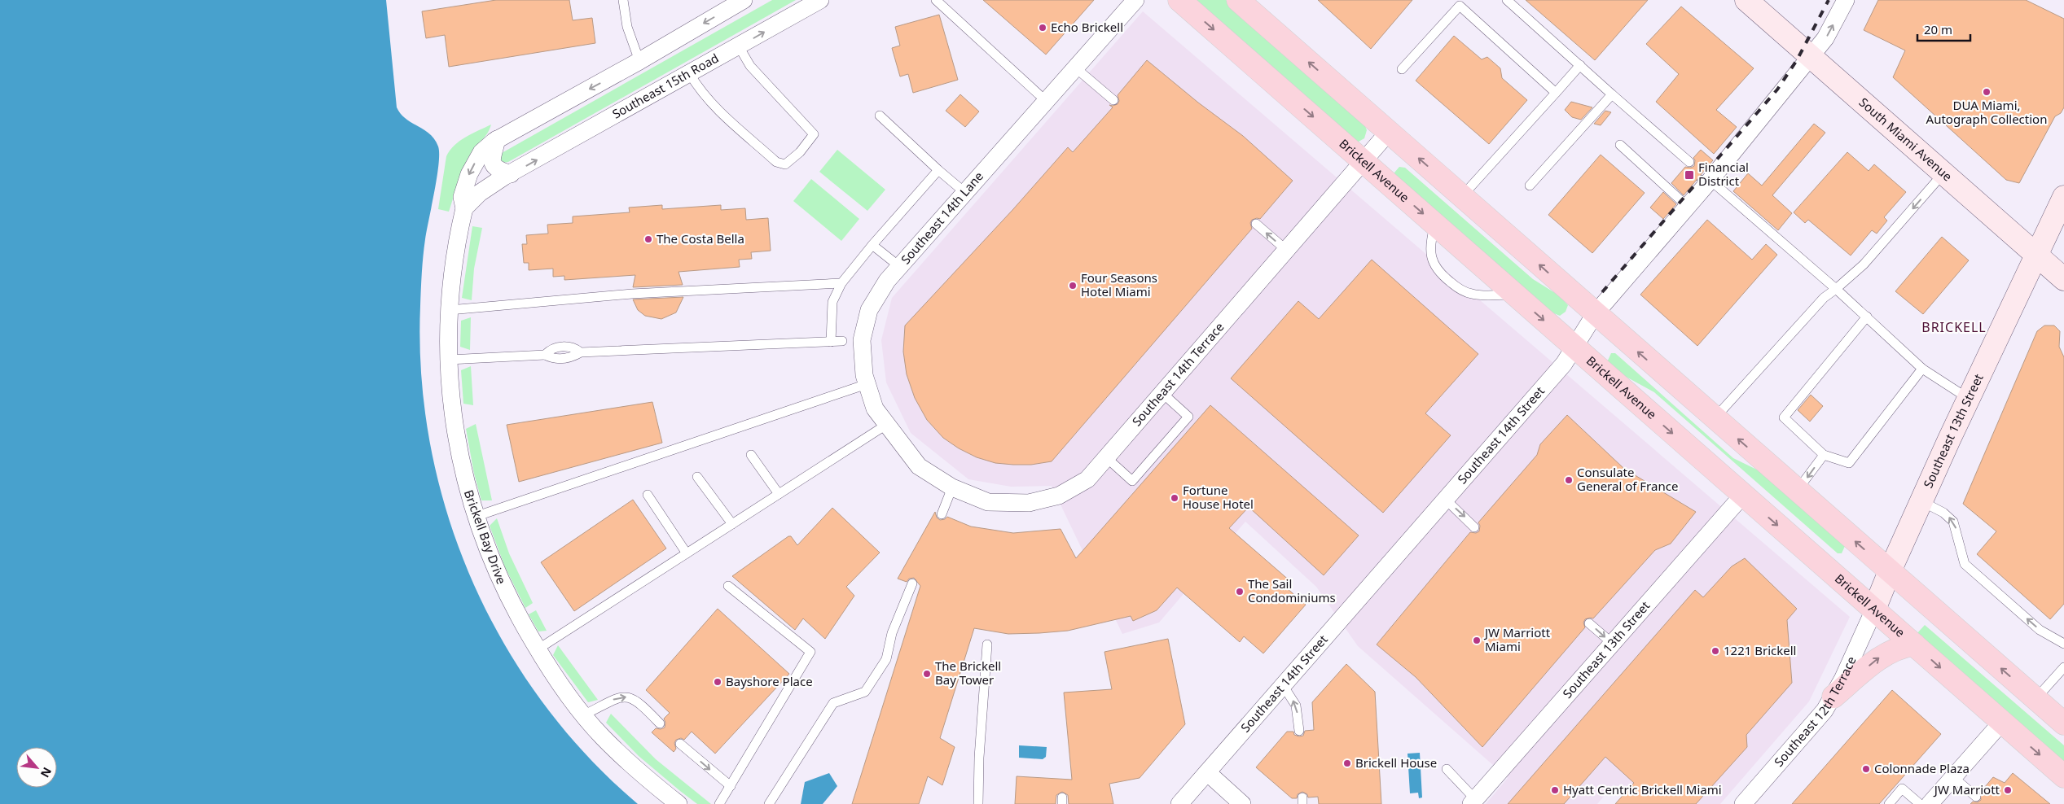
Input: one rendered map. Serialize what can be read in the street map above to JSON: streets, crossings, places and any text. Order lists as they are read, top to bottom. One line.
{"streets":{"main road":["South Miami Avenue","Brickell Avenue","Southeast 13th Street"],"street":["Southeast 15th Road","Southeast 14th Lane","Southeast 14th Terrace","Southeast 14th Street","Brickell Bay Drive","Southeast 12th Terrace"]},"crossings":[["Southeast 15th Road","Brickell Bay Drive"],["South Miami Avenue","Southeast 13th Street"],["South Miami Avenue","Southeast 14th Street"],["Brickell Avenue","Southeast 14th Terrace"],["Brickell Avenue","Southeast 13th Street"],["Brickell Avenue","Southeast 14th Street"],["Brickell Avenue","Southeast 12th Terrace"],["Southeast 14th Lane","Southeast 14th Terrace"],["Southeast 13th Street","Southeast 12th Terrace"]],"districts":["BRICKELL"],"places":{"other":["Echo Brickell","DUA Miami, Autograph Collection","The Costa Bella","Four Seasons Hotel Miami","Consulate General of France","Fortune House Hotel","The Sail Condominiums","JW Marriott Miami","1221 Brickell","The Brickell Bay Tower","Bayshore Place","Brickell House","Colonnade Plaza","Hyatt Centric Brickell Miami","JW Marriott"],"transit":["Financial District"]},"scale_bar":"20 m","north":"bottom right"}
